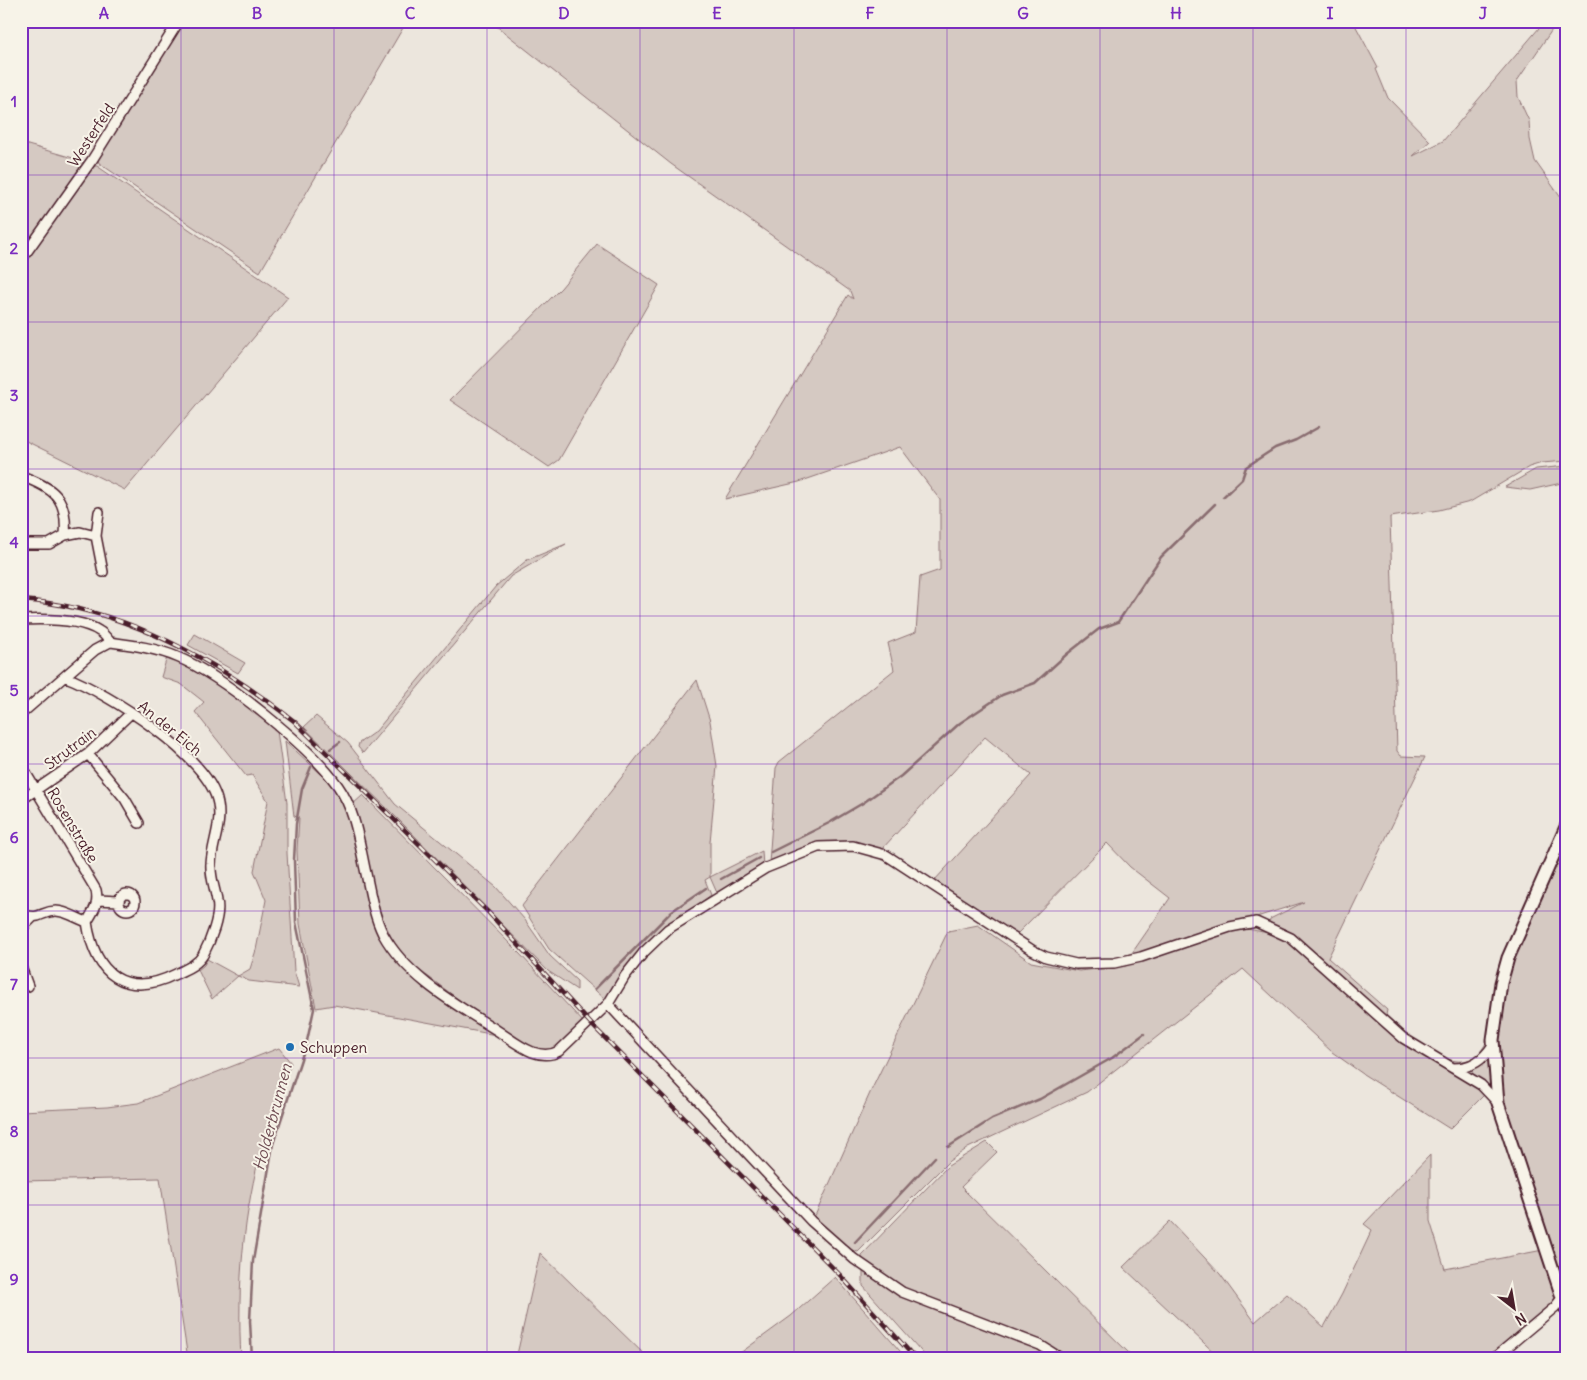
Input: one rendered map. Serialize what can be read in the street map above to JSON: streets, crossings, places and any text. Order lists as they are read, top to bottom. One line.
{"streets":{"street":["Westerfeld","An der Eich","Strutrain","Rosenstraße"]},"crossings":[["An der Eich","Strutrain"],["Strutrain","Rosenstraße"]],"water":["Holderbrunnen"],"places":["Schuppen"],"north":"bottom right","grid":{"columns":["A","B","C","D","E","F","G","H","I","J"],"rows":["1","2","3","4","5","6","7","8","9"]}}
